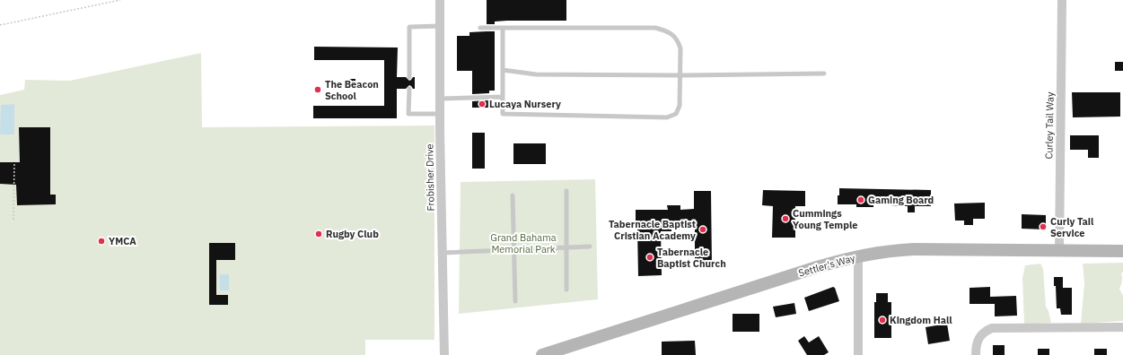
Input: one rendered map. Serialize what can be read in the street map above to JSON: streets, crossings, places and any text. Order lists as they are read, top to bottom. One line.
{"streets":{"main road":["Settler's Way"],"street":["Curley Tail Way","Frobisher Drive"]},"crossings":[["Curley Tail Way","Settler's Way"]],"parks":["Grand Bahama Memorial Park"],"places":["The Beacon School","Lucaya Nursery","Gaming Board","Cummings Young Temple","Curly Tail Service","Tabernacle Baptist Cristian Academy","Rugby Club","YMCA","Tabernacle Baptist Church","Kingdom Hall"]}
